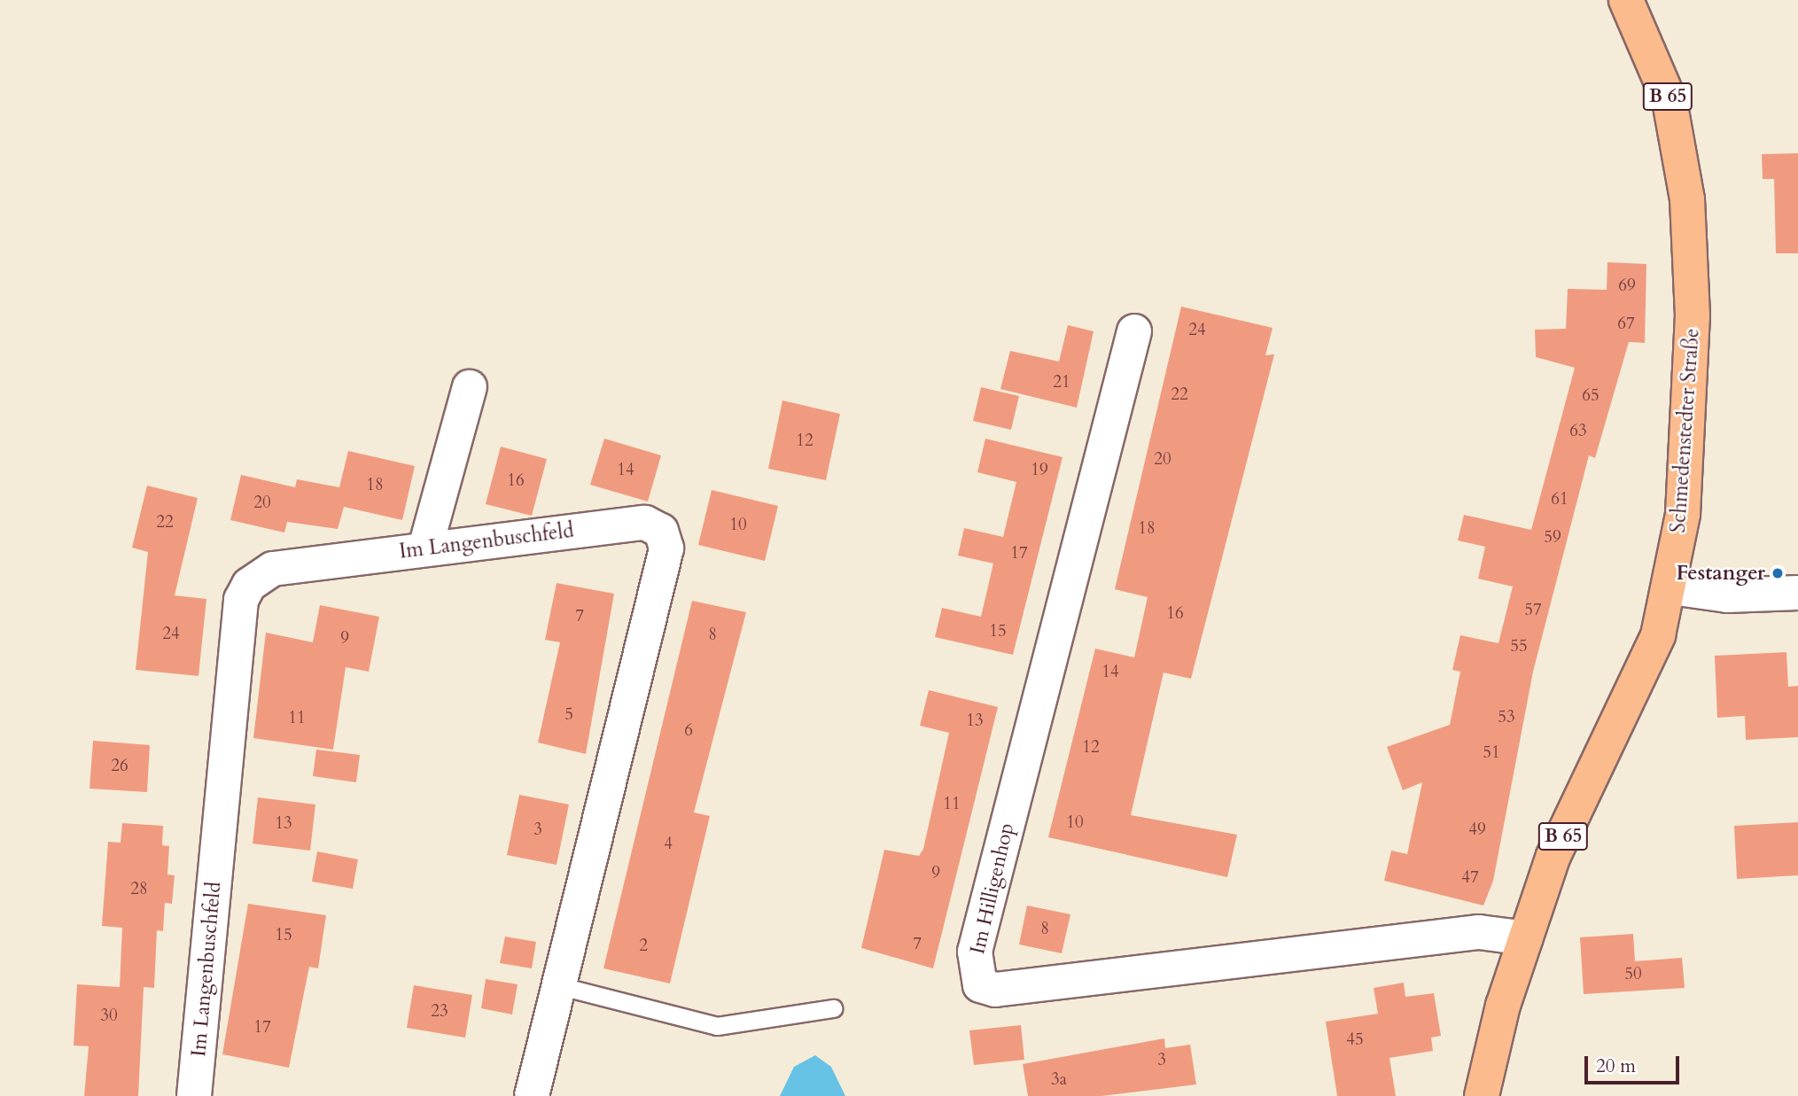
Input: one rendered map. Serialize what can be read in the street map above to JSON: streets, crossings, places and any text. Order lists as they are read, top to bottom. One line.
{"streets":{"main road":["B 65","Schmedenstedter Straße"],"street":["Im Langenbuschfeld","Im Hilligenhop"]},"crossings":[["Schmedenstedter Straße","Im Hilligenhop"]],"places":["Festanger"],"house_numbers":["69","67","24","21","22","65","63","12","20","14","19","16","18","61","20","22","10","18","59","17","57","16","7","15","24","8","9","55","14","5","53","11","13","6","12","51","26","11","10","13","3","49","4","9","47","28","8","15","7","2","50","23","30","17","45","3","3a"],"scale_bar":"20 m"}
